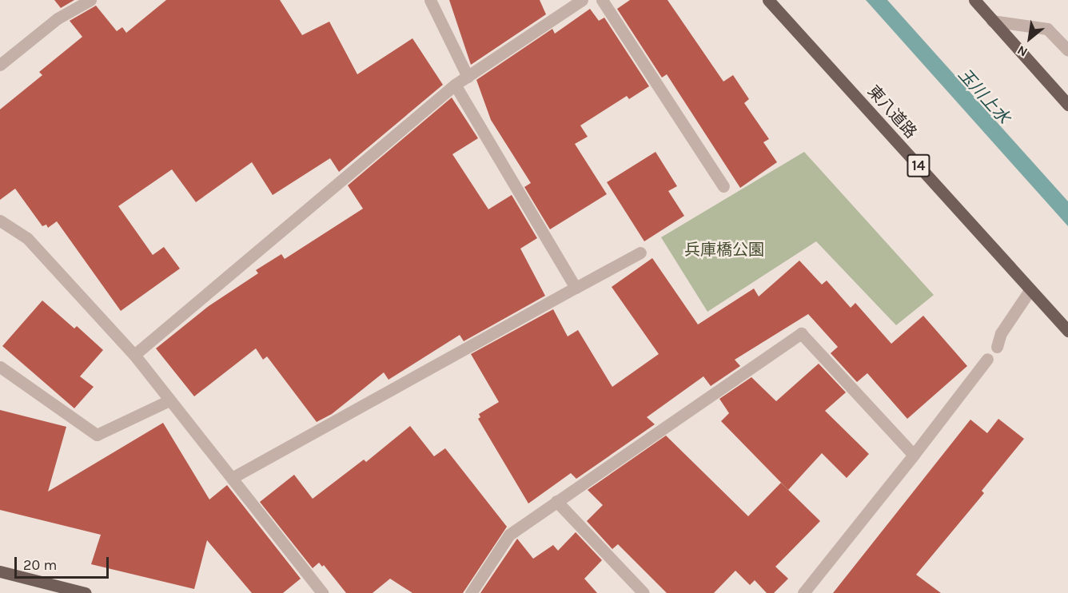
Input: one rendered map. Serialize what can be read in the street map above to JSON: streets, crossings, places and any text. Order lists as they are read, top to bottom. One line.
{"streets":{"main road":["東八道路","14"]},"water":["玉川上水"],"parks":["兵庫橋公園"],"scale_bar":"20 m","north":"bottom left"}
